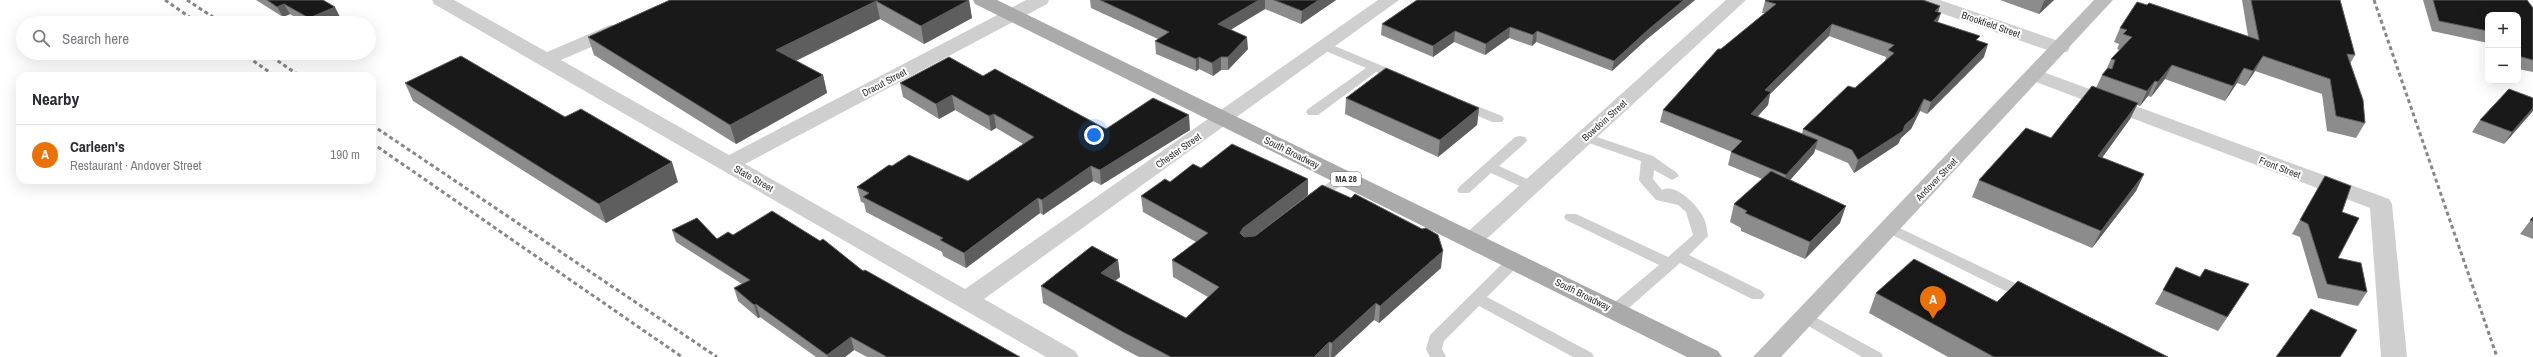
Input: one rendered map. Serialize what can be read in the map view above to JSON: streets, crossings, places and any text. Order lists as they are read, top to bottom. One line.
{"streets":{"main road":["South Broadway","MA 28","Andover Street"],"street":["Brookfield Street","Dracut Street","Bowdoin Street","Chester Street","Front Street","State Street"]},"crossings":[["Brookfield Street","Andover Street"],["Dracut Street","South Broadway"],["Dracut Street","State Street"],["Bowdoin Street","South Broadway"],["Chester Street","South Broadway"],["Chester Street","State Street"],["Front Street","Andover Street"]],"page":{"map_buttons":["+","−"],"search":"Search here","heading":"Nearby","list":[{"mark":"A","name":"Carleen's","note":"Restaurant · Andover Street","value":"190 m"}],"pins":"A"}}
